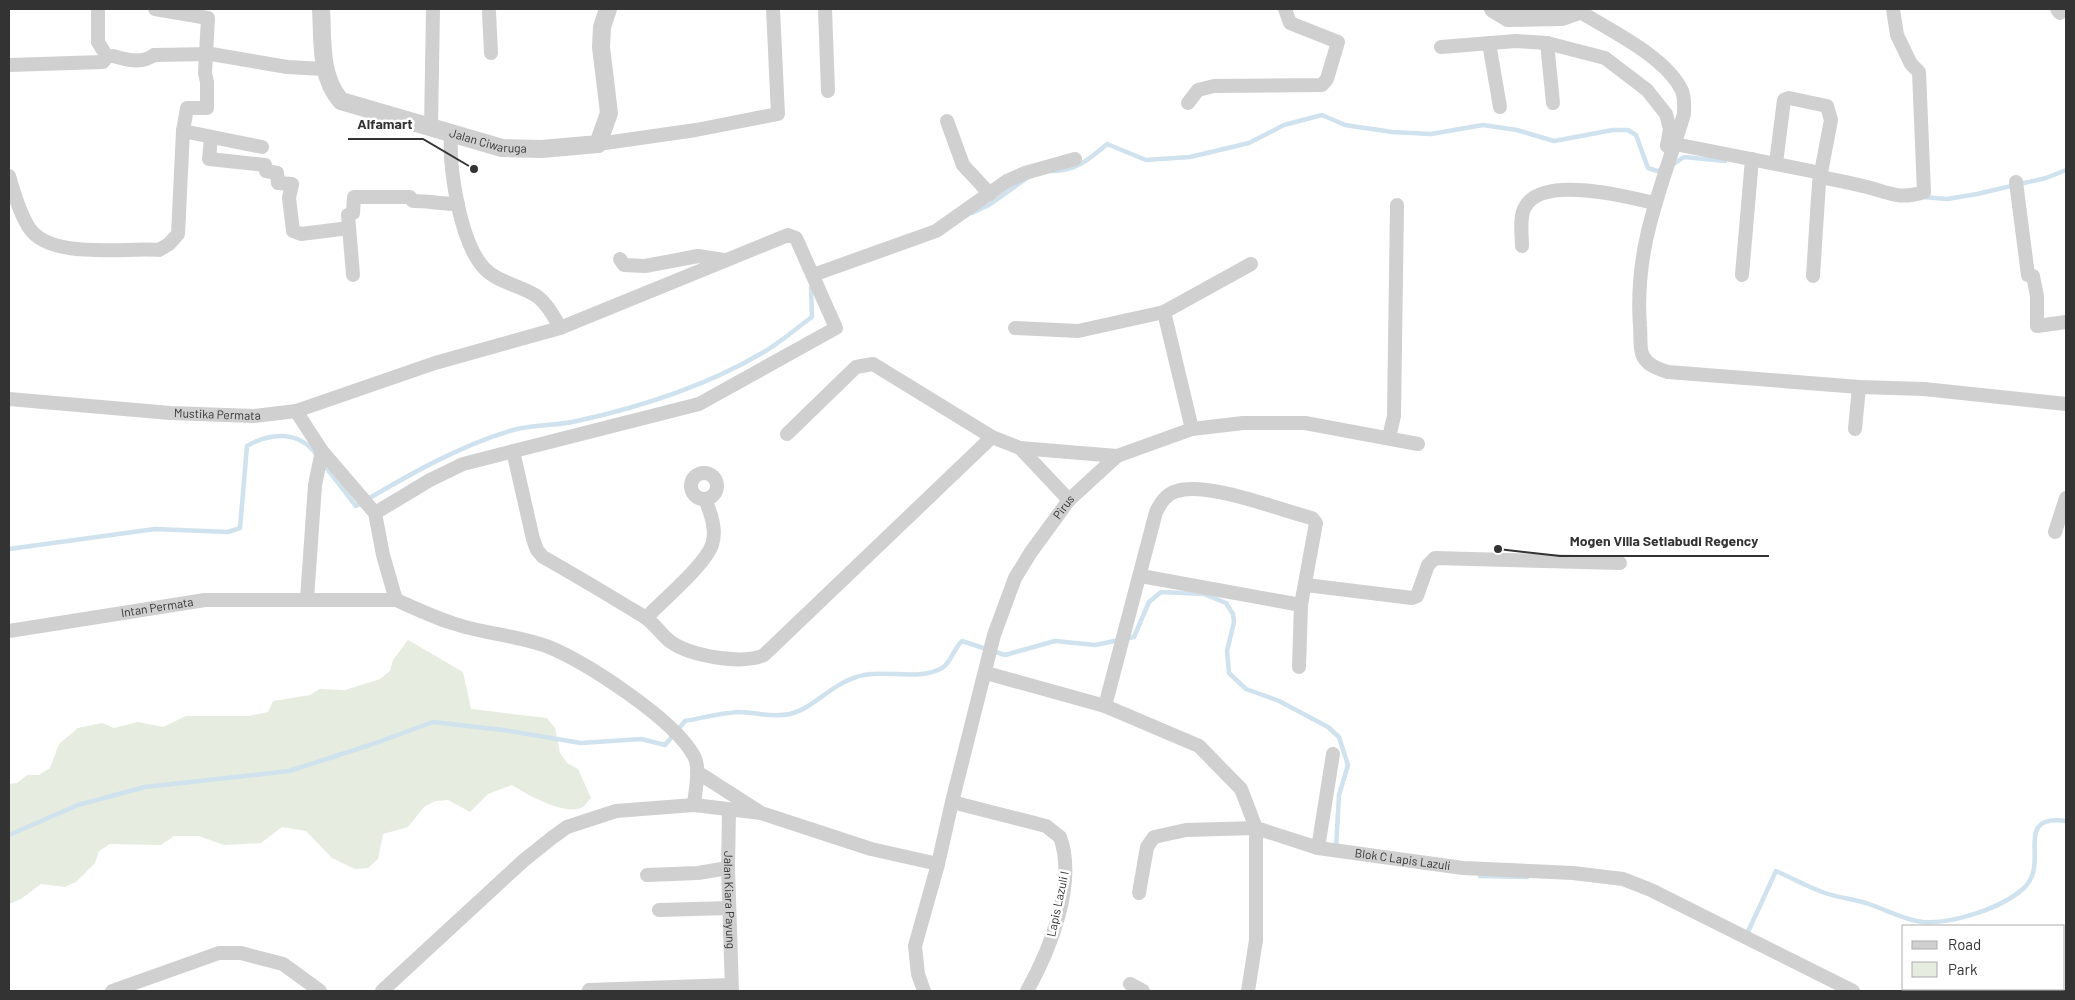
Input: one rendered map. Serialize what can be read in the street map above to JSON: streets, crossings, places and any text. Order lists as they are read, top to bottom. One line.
{"streets":{"street":["Jalan Ciwaruga","Mustika Permata","Pirus","Intan Permata","Blok C Lapis Lazuli","Jalan Kiara Payung","Lapis Lazuli I"]},"crossings":[["Pirus","Lapis Lazuli I"]],"places":["Alfamart","Mogen Villa Setiabudi Regency"],"legend":["Road","Park"]}
